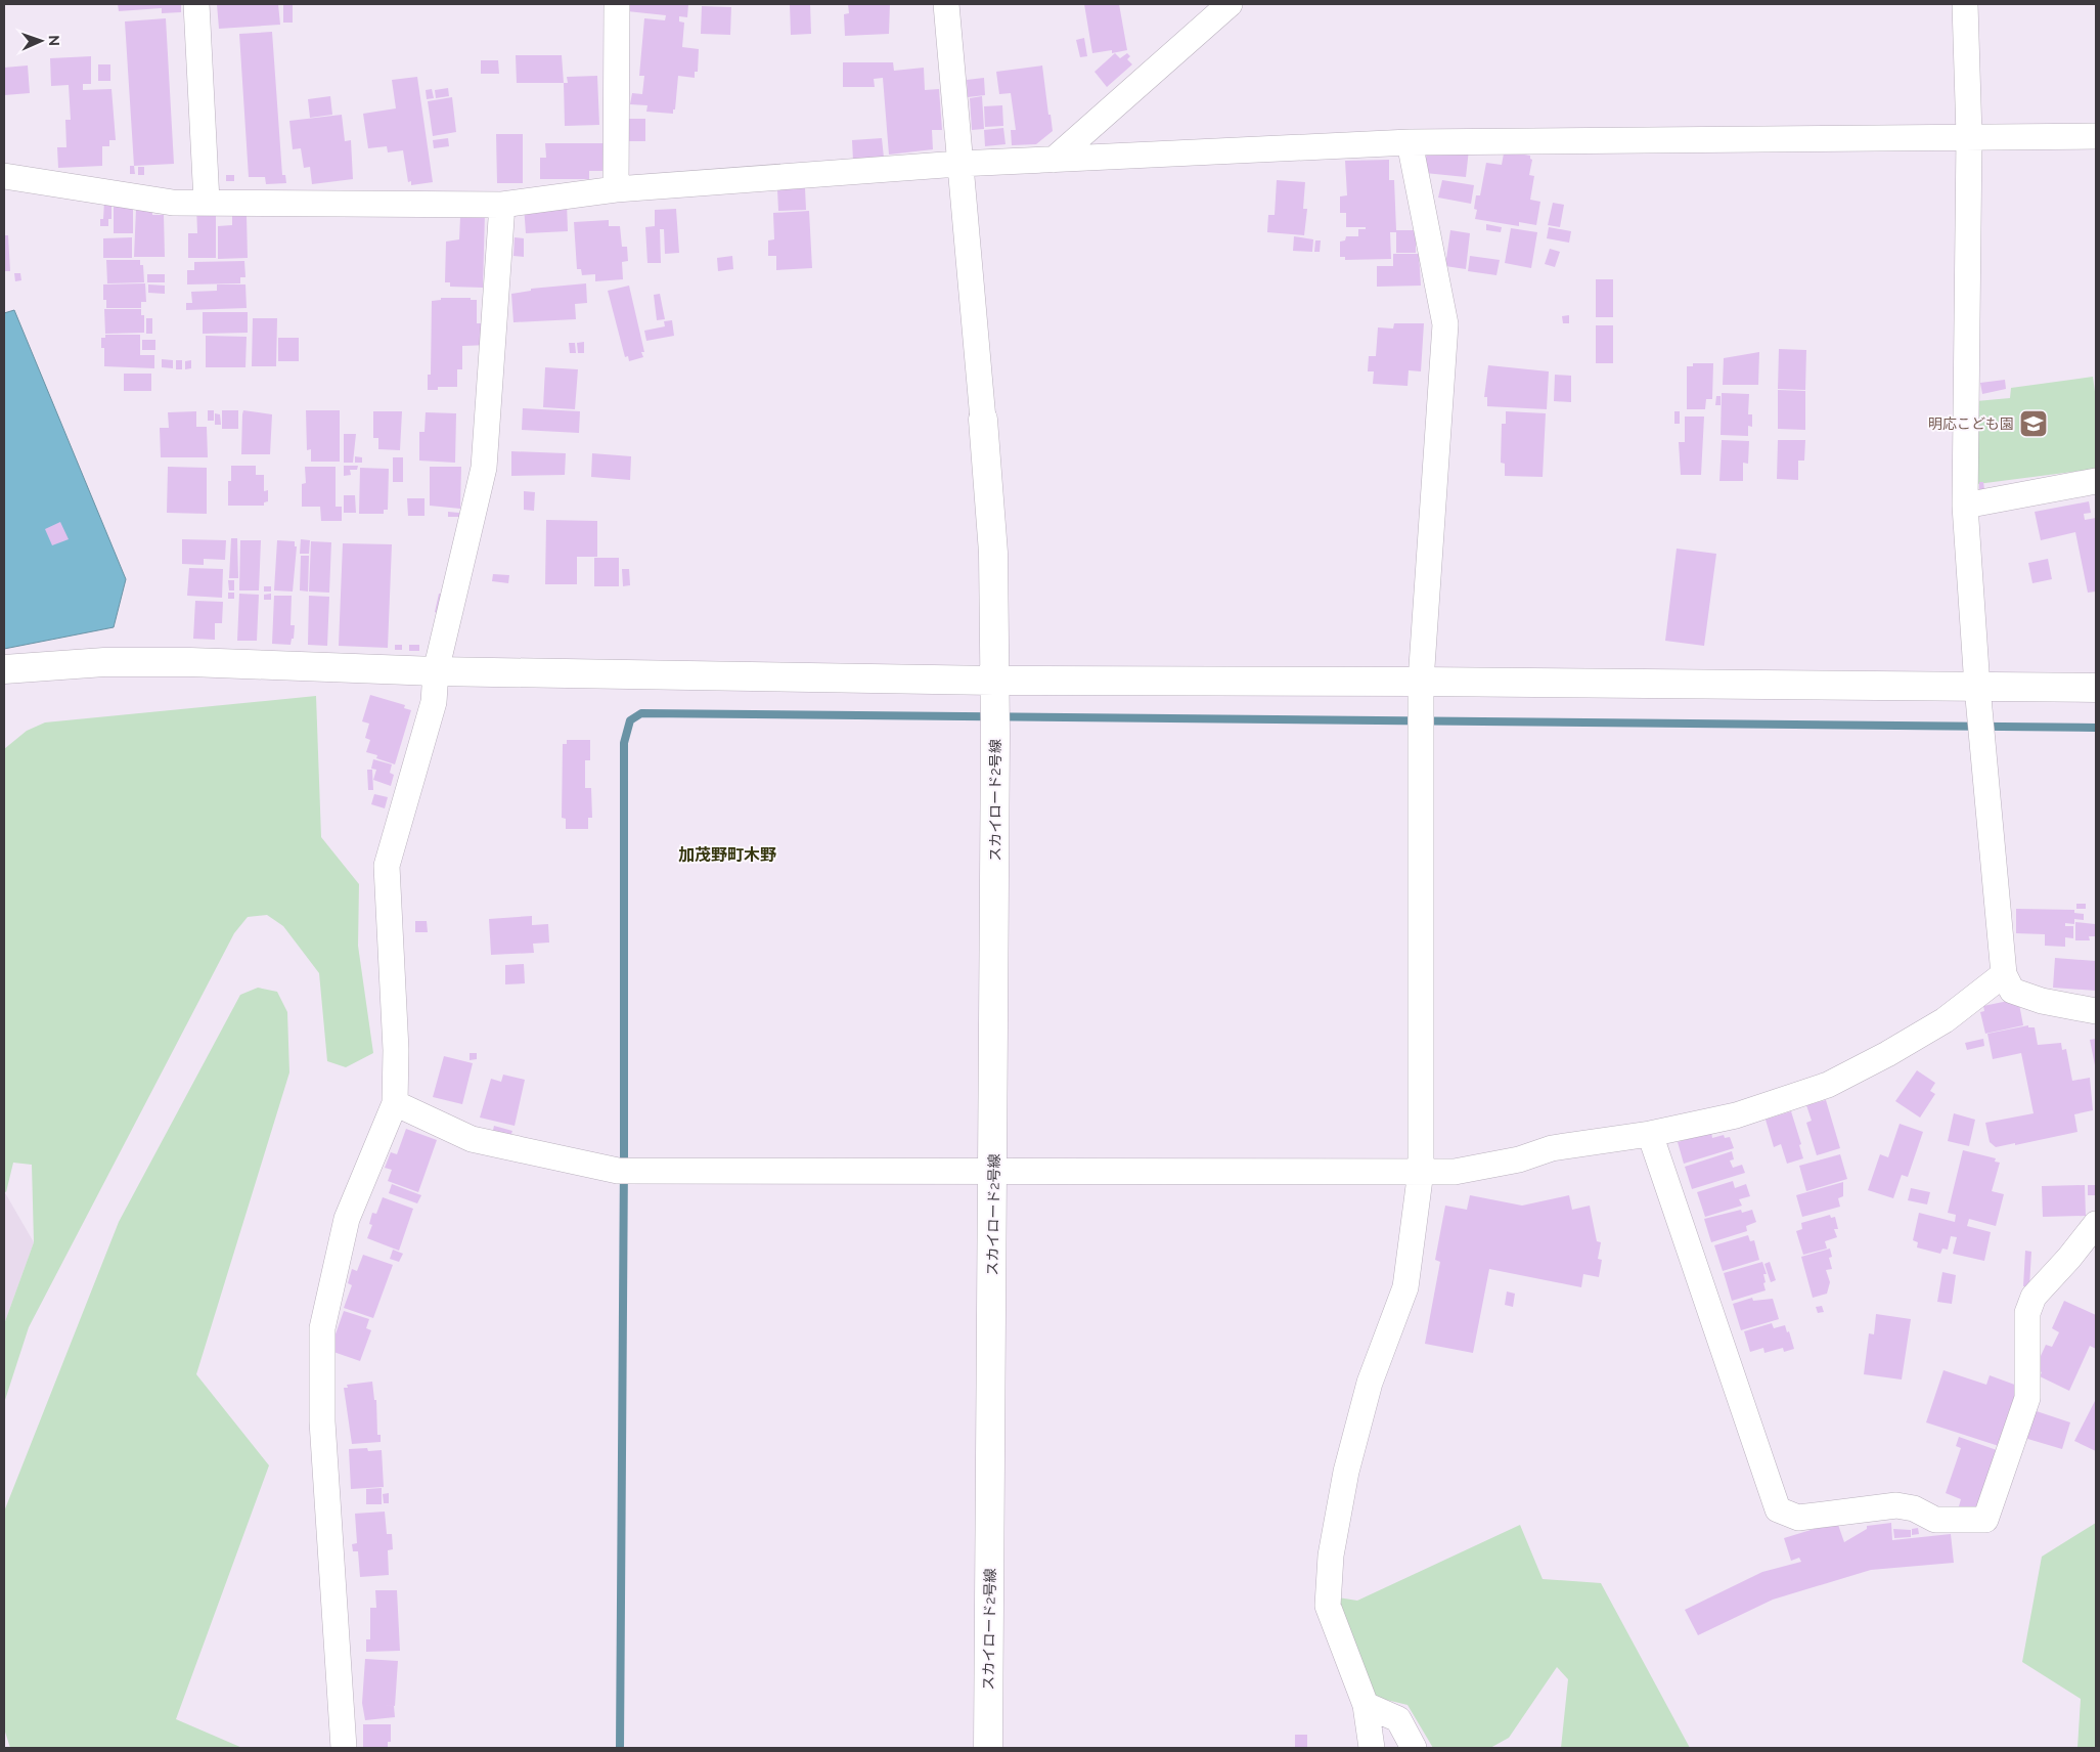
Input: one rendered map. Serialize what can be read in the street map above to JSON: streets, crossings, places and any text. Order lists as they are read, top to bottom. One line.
{"streets":{"street":["スカイロード2号線"]},"districts":["加茂野町木野"],"places":{"school or university":["明応こども園"]},"north":"right"}
